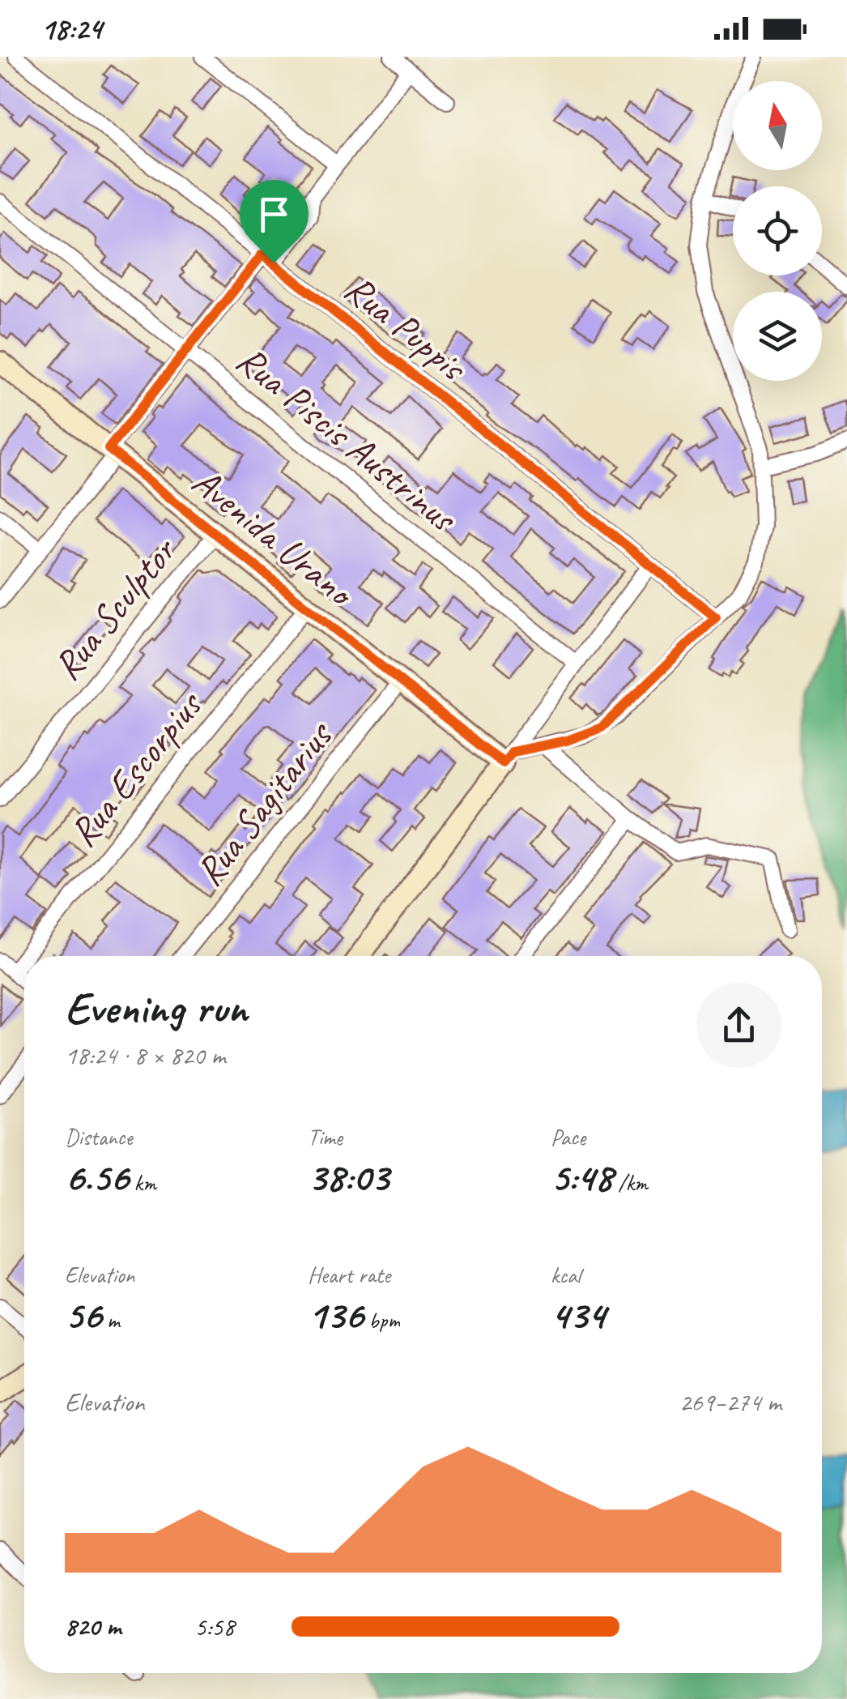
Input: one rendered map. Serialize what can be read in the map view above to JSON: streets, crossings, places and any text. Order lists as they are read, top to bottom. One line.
{"streets":{"street":["Rua Puppis","Rua Piscis Austrinus","Avenida Urano","Rua Sculptor","Rua Escorpius","Rua Sagitarius"]},"crossings":[["Avenida Urano","Rua Sculptor"],["Avenida Urano","Rua Escorpius"],["Avenida Urano","Rua Sagitarius"]],"north":"top","page":{"status":"18:24","heading":["Evening run","18:24 · 8 × 820 m"],"stats":[["Distance","6.56 km"],["Time","38:03"],["Pace","5:48 /km"],["Elevation","56 m"],["Heart rate","136 bpm"],["kcal","434"]],"chart":["Elevation","269–274 m"],"list":[{"name":"820 m","note":"5:58"}]}}
